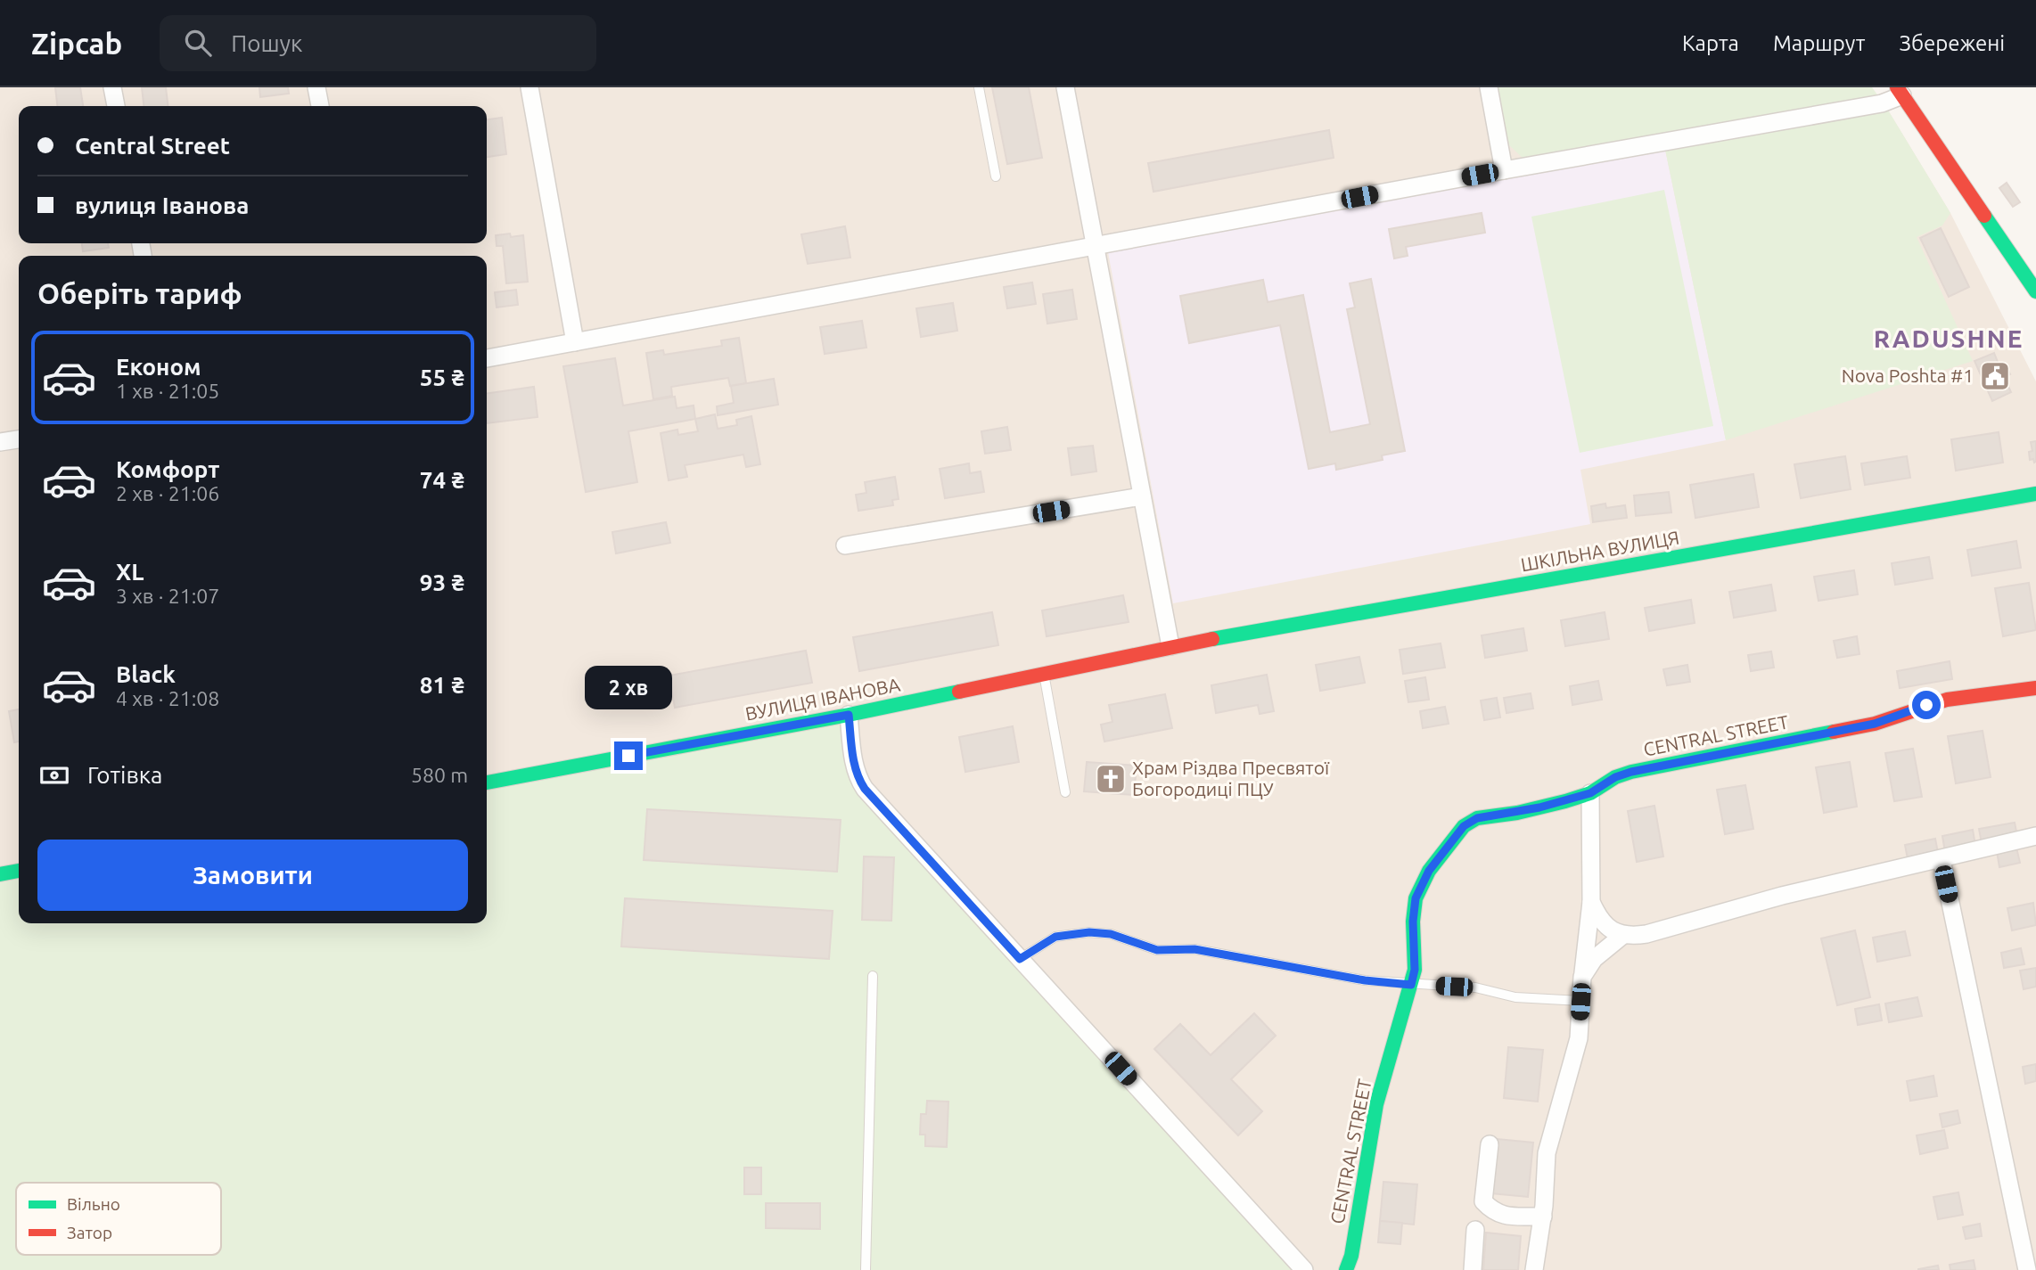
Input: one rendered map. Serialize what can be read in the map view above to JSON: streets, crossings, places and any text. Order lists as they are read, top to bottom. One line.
{"streets":{"street":["ШКІЛЬНА ВУЛИЦЯ","ВУЛИЦЯ ІВАНОВА","CENTRAL STREET"]},"crossings":[["ШКІЛЬНА ВУЛИЦЯ","ВУЛИЦЯ ІВАНОВА"]],"districts":["RADUSHNE"],"places":{"public building":["Nova Poshta #1"],"church":["Храм Різдва Пресвятої Богородиці ПЦУ"]},"legend":["Вільно","Затор"],"page":{"header":"Zipcab","search":"Пошук","nav":["Карта","Маршрут","Збережені"],"banner":["Central Street","вулиця Іванова"],"heading":"Оберіть тариф","list":[{"name":"Економ","note":"1 хв · 21:05","value":"55 ₴"},{"name":"Комфорт","note":"2 хв · 21:06","value":"74 ₴"},{"name":"XL","note":"3 хв · 21:07","value":"93 ₴"},{"name":"Black","note":"4 хв · 21:08","value":"81 ₴"}],"bubble":"2 хв","pay":["Готівка","580 m"],"buttons":"Замовити"}}
